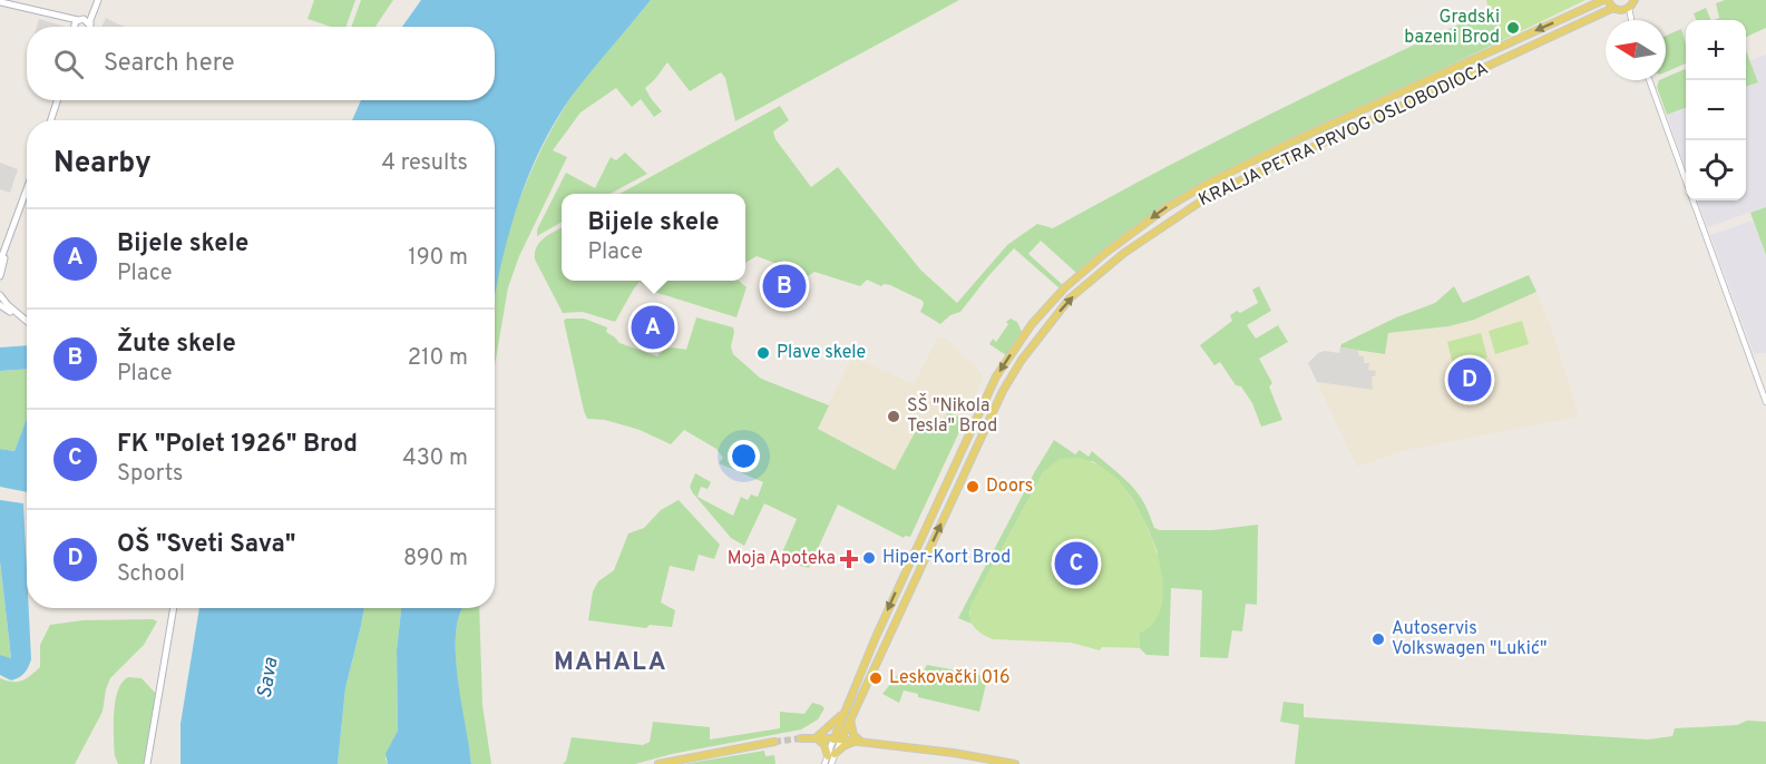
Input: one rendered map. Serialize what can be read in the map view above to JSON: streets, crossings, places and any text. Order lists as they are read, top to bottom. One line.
{"streets":{"main road":["KRALJA PETRA PRVOG OSLOBODIOCA"]},"districts":["MAHALA"],"water":["Sava"],"places":{"other":["Gradski bazeni Brod","Plave skele","SŠ \"Nikola Tesla\" Brod","Doors","Hiper-Kort Brod","Autoservis Volkswagen \"Lukić\"","Leskovački 016"],"health":["Moja Apoteka"]},"north":"left","page":{"map_buttons":["+","−"],"search":"Search here","heading":["Nearby","4 results"],"popup":["Bijele skele","Place"],"list":[{"mark":"A","name":"Bijele skele","note":"Place","value":"190 m"},{"mark":"B","name":"Žute skele","note":"Place","value":"210 m"},{"mark":"C","name":"FK \"Polet 1926\" Brod","note":"Sports","value":"430 m"},{"mark":"D","name":"OŠ \"Sveti Sava\"","note":"School","value":"890 m"}],"pins":["B","A","D","C"]}}
